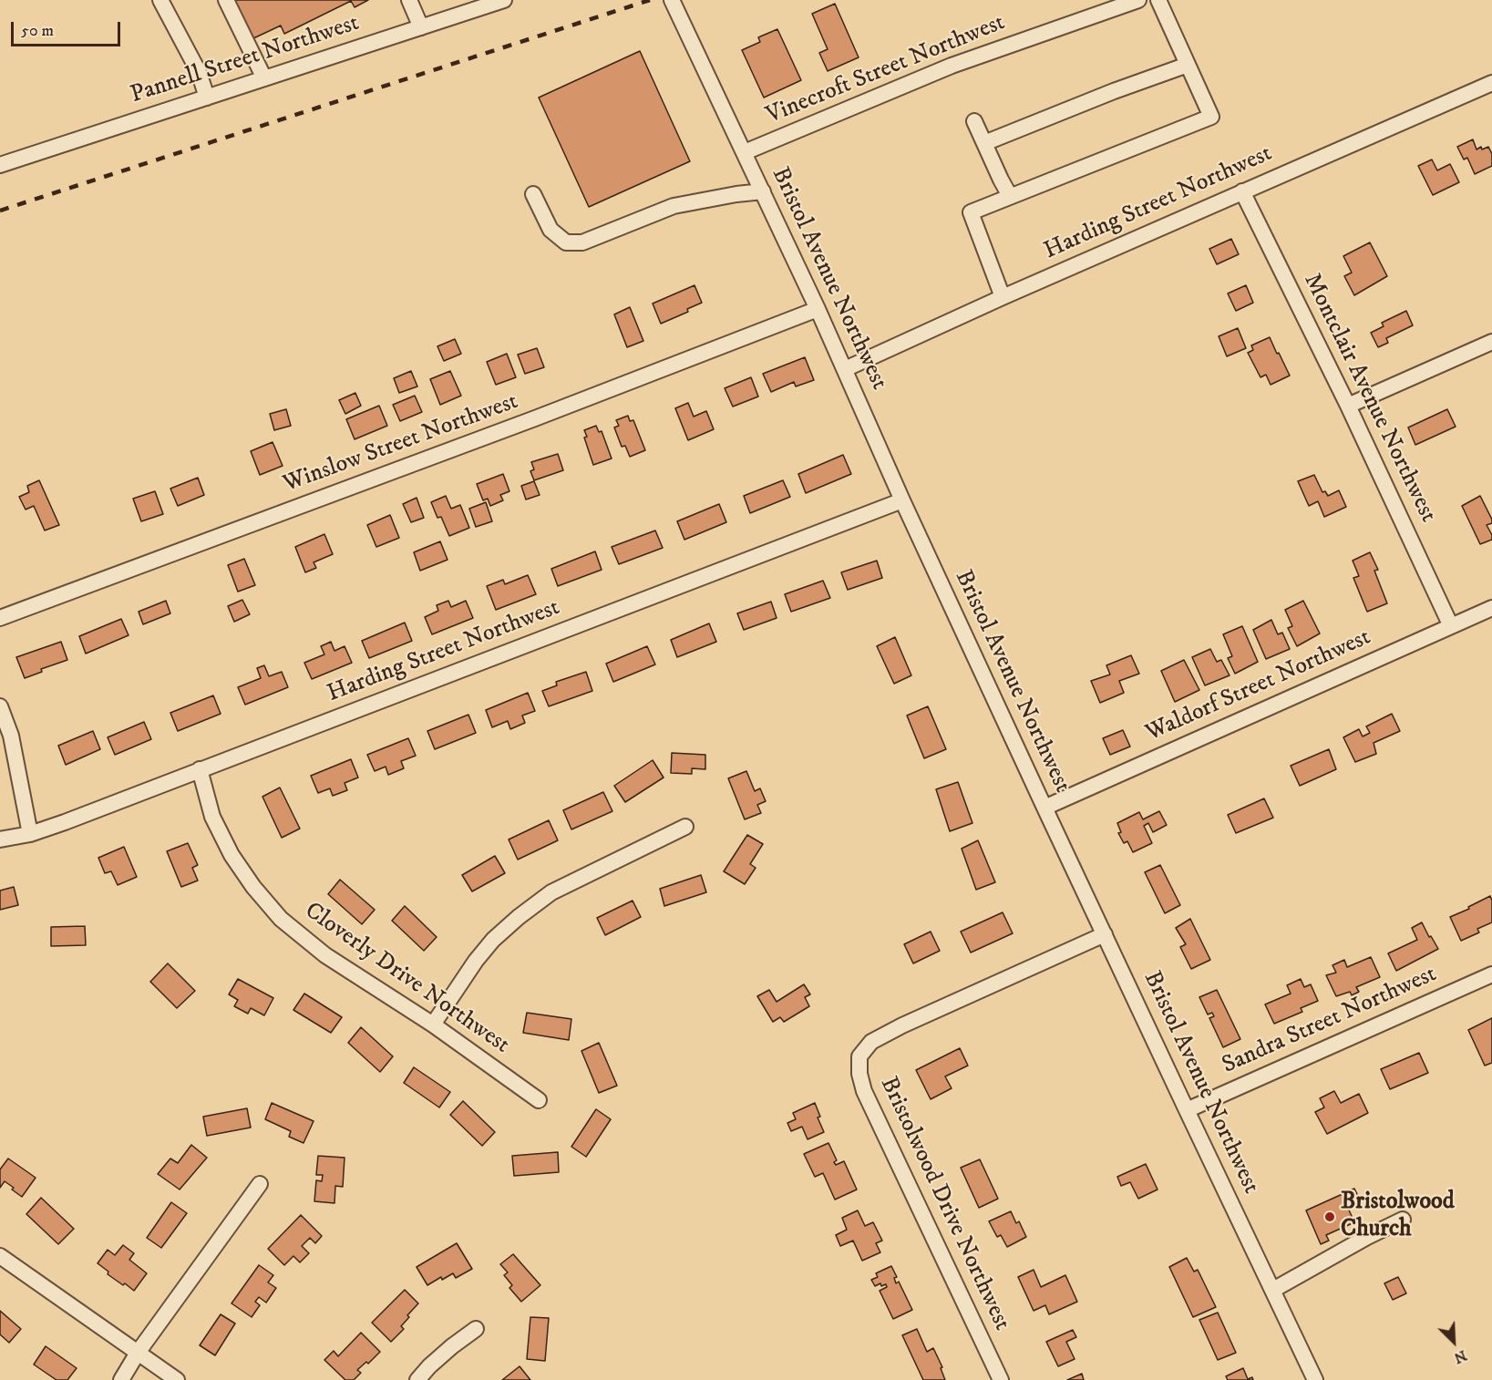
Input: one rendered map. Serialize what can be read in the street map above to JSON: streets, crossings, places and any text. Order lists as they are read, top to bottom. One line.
{"streets":{"street":["Pannell Street Northwest","Vinecroft Street Northwest","Harding Street Northwest","Bristol Avenue Northwest","Montclair Avenue Northwest","Winslow Street Northwest","Waldorf Street Northwest","Cloverly Drive Northwest","Sandra Street Northwest","Bristolwood Drive Northwest"]},"crossings":[["Vinecroft Street Northwest","Bristol Avenue Northwest"],["Harding Street Northwest","Bristol Avenue Northwest"],["Harding Street Northwest","Montclair Avenue Northwest"],["Harding Street Northwest","Cloverly Drive Northwest"],["Bristol Avenue Northwest","Winslow Street Northwest"],["Bristol Avenue Northwest","Waldorf Street Northwest"],["Bristol Avenue Northwest","Sandra Street Northwest"],["Bristol Avenue Northwest","Bristolwood Drive Northwest"],["Montclair Avenue Northwest","Waldorf Street Northwest"]],"places":["Bristolwood Church"],"scale_bar":"50 m","north":"bottom right"}
